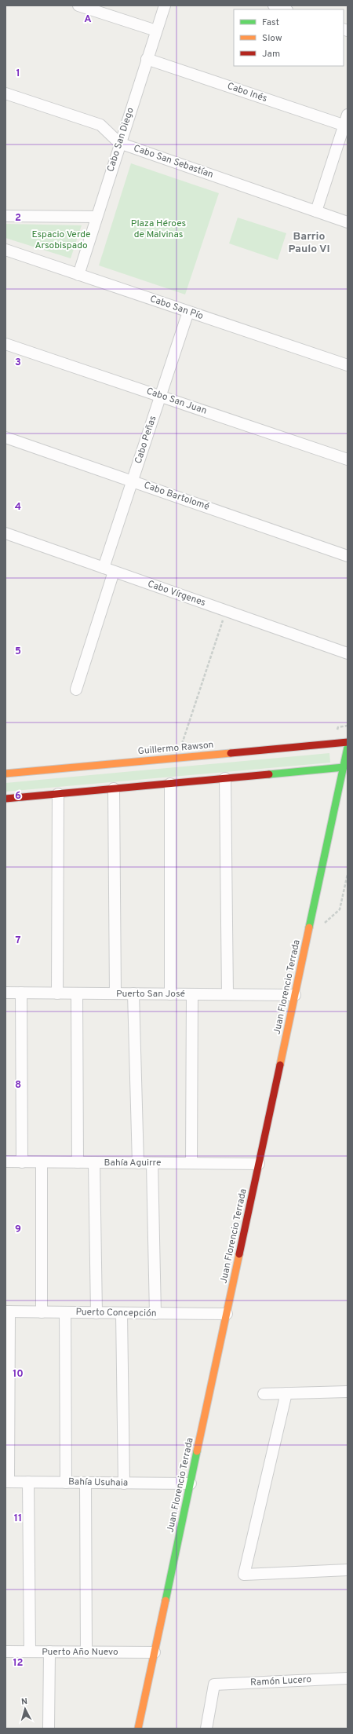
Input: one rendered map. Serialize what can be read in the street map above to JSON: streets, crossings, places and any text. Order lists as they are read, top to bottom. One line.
{"streets":{"street":["Cabo Inés","Cabo San Diego","Cabo San Sebastían","Cabo San Pío","Cabo San Juan","Cabo Peñas","Cabo Bartolomé","Cabo Vírgenes","Guillermo Rawson","Juan Florencio Terrada","Puerto San José","Bahía Aguirre","Puerto Concepción","Bahía Usuhaia","Puerto Año Nuevo","Ramón Lucero"]},"crossings":[["Cabo Inés","Cabo San Diego"],["Cabo San Diego","Cabo San Sebastían"],["Cabo San Diego","Cabo San Pío"],["Cabo San Pío","Cabo Peñas"],["Cabo San Juan","Cabo Peñas"],["Cabo Peñas","Cabo Bartolomé"],["Cabo Peñas","Cabo Vírgenes"],["Juan Florencio Terrada","Puerto San José"],["Juan Florencio Terrada","Bahía Aguirre"],["Juan Florencio Terrada","Puerto Concepción"],["Juan Florencio Terrada","Bahía Usuhaia"],["Juan Florencio Terrada","Puerto Año Nuevo"]],"districts":["Barrio Paulo VI"],"parks":["Plaza Héroes de Malvinas","Espacio Verde Arsobispado"],"legend":["Fast","Slow","Jam"],"north":"top","grid":{"columns":["A"],"rows":["1","2","3","4","5","6","7","8","9","10","11","12"]}}
